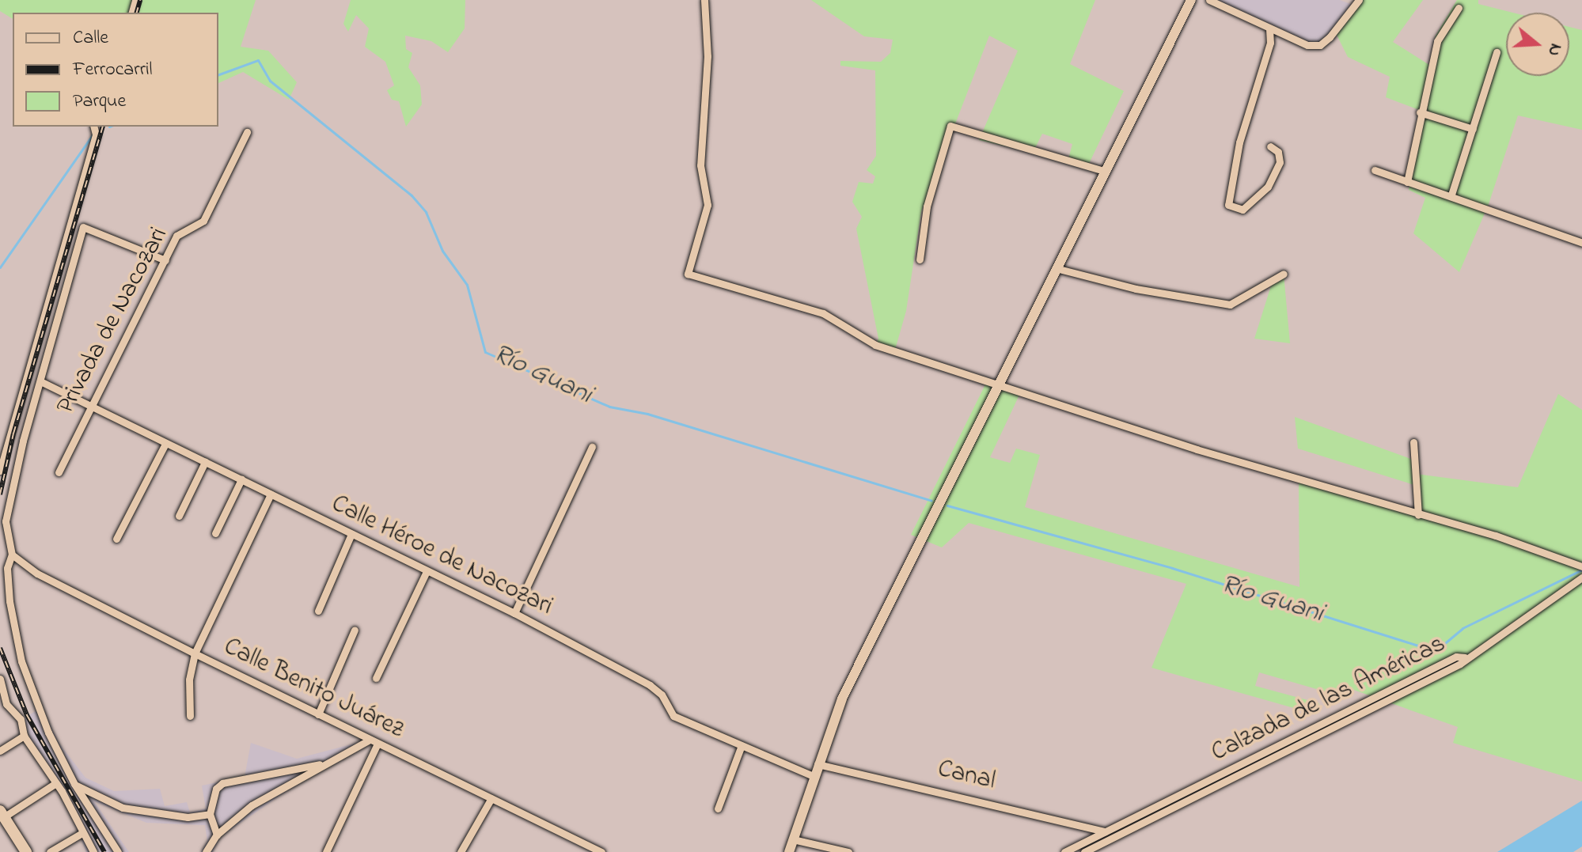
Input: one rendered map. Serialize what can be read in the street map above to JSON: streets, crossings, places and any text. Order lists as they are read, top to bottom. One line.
{"streets":{"street":["Privada de Nacozari","Calle Héroe de Nacozari","Calle Benito Juárez","Calzada de las Américas","Canal"]},"crossings":[["Privada de Nacozari","Calle Héroe de Nacozari"],["Calzada de las Américas","Canal"]],"water":["Río Guani"],"legend":["Calle","Ferrocarril","Parque"],"north":"right"}
